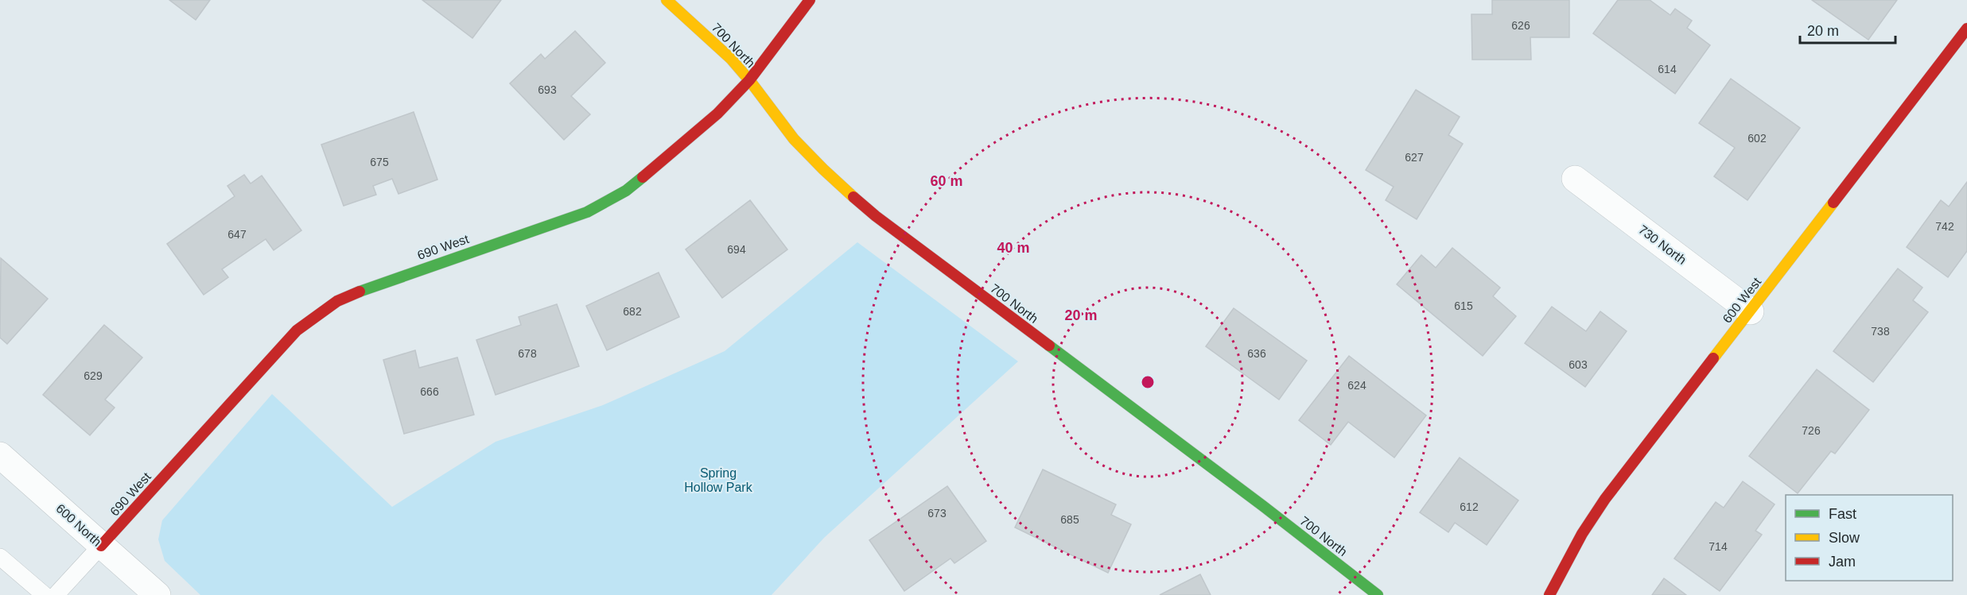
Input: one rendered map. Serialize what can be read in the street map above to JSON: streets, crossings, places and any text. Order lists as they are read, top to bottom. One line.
{"streets":{"street":["700 North","730 North","690 West","600 West","600 North"]},"crossings":[["700 North","690 West"],["730 North","600 West"],["690 West","600 North"]],"parks":["Spring Hollow Park"],"house_numbers":["626","614","693","602","627","675","742","647","694","615","682","738","678","636","603","629","624","666","726","612","673","685","714"],"legend":["Fast","Slow","Jam"],"scale_bar":"20 m","rings":["60 m","40 m","20 m"]}
